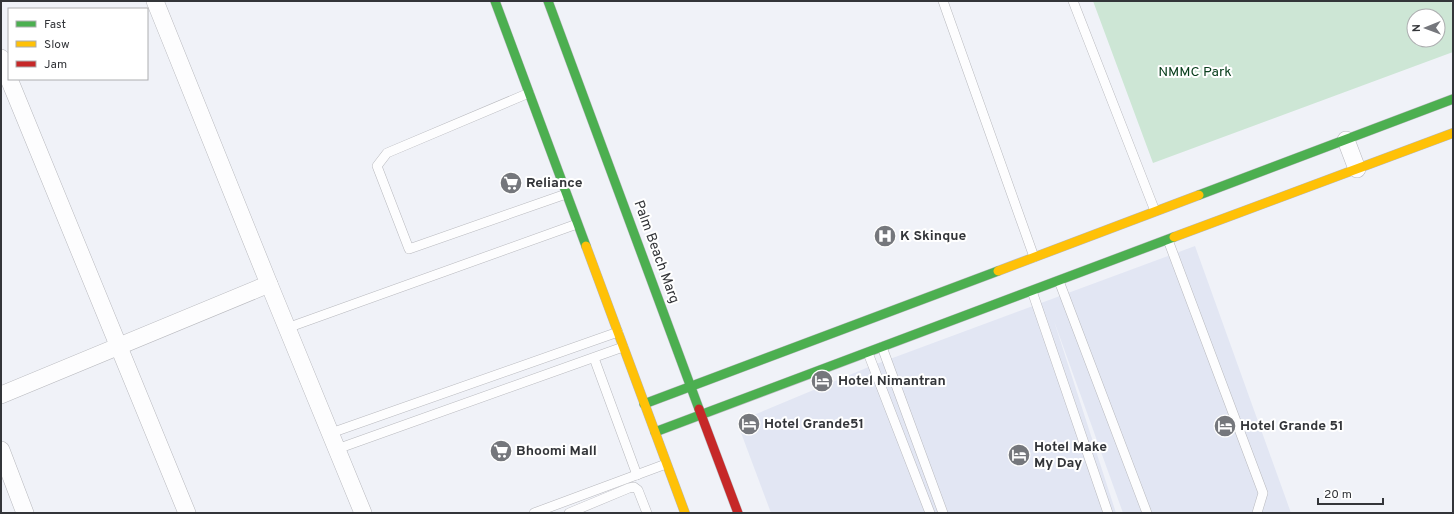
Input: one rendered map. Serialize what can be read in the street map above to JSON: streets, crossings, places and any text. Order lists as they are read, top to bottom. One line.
{"streets":{"street":["Palm Beach Marg"]},"parks":["NMMC Park"],"places":{"supermarket":["Reliance","Bhoomi Mall"],"hospital":["K Skinque"],"hotel":["Hotel Nimantran","Hotel Grande51","Hotel Grande 51","Hotel Make My Day"]},"legend":["Fast","Slow","Jam"],"scale_bar":"20 m","north":"left"}
